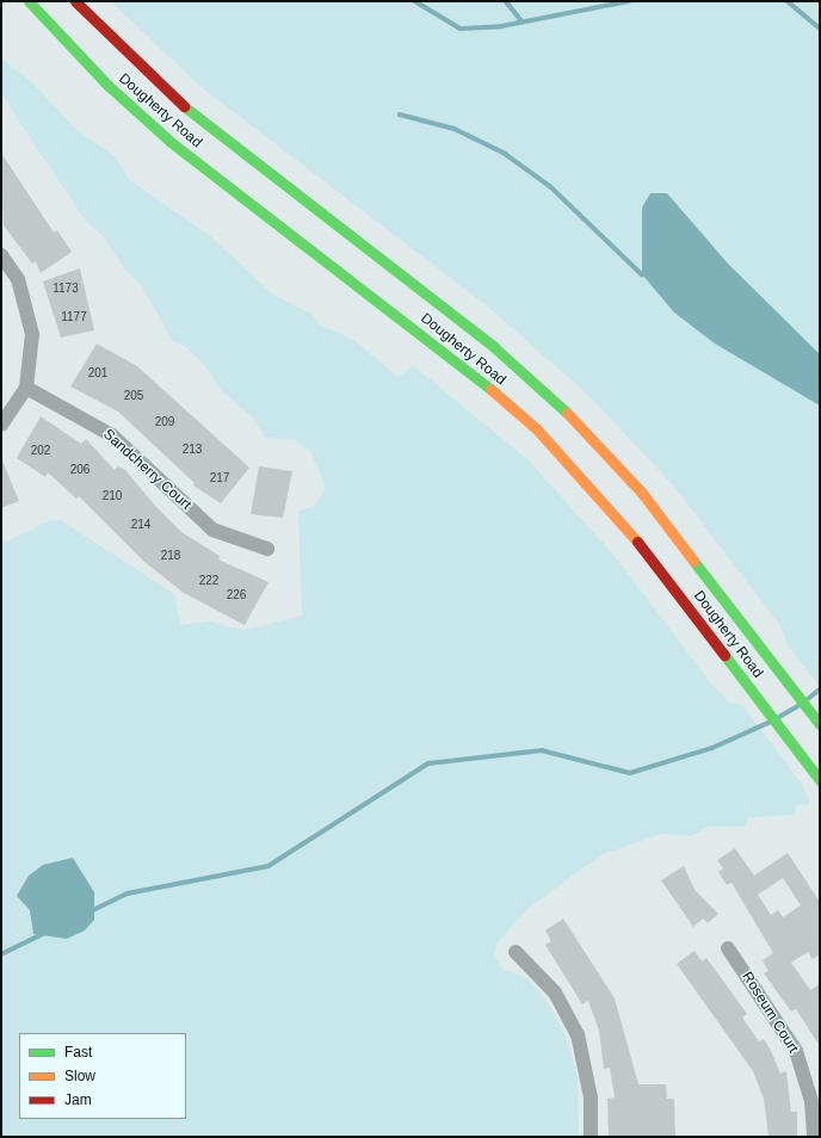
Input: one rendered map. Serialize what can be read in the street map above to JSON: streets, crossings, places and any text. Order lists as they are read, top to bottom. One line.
{"streets":{"main road":["Dougherty Road"],"street":["Sandcherry Court","Roseum Court"]},"house_numbers":["1173","1177","201","205","209","213","202","206","217","210","214","218","222","226"],"legend":["Fast","Slow","Jam"]}
